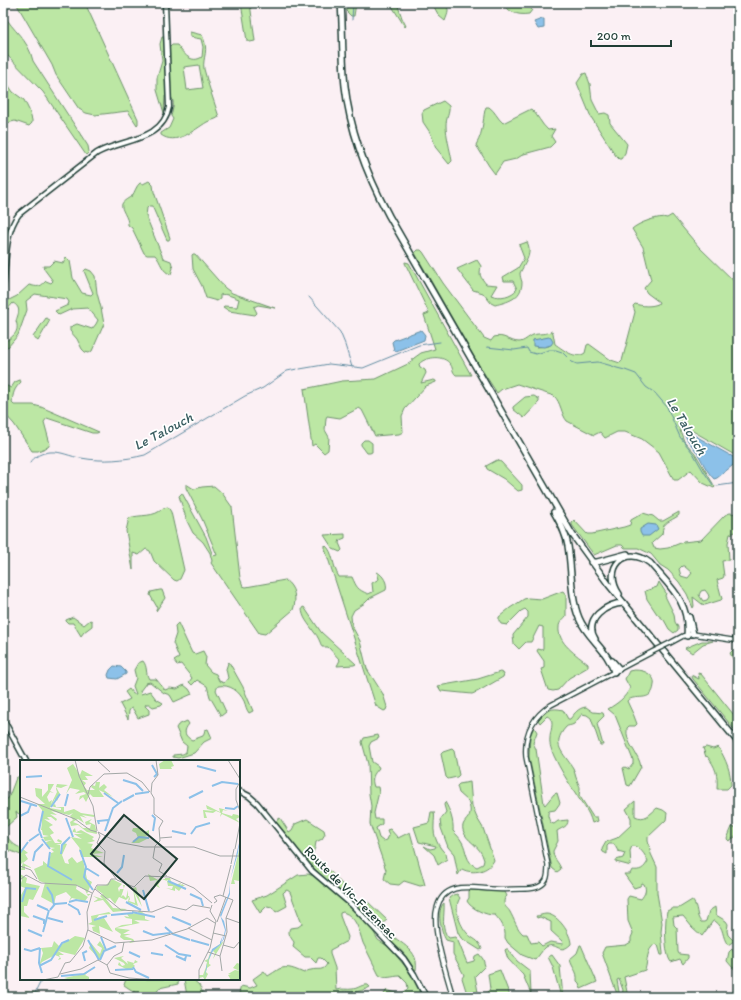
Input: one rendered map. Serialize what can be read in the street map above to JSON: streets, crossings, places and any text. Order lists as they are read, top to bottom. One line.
{"streets":{"main road":["Route de Vic-Fezensac"]},"water":["Le Talouch"],"scale_bar":"200 m"}
